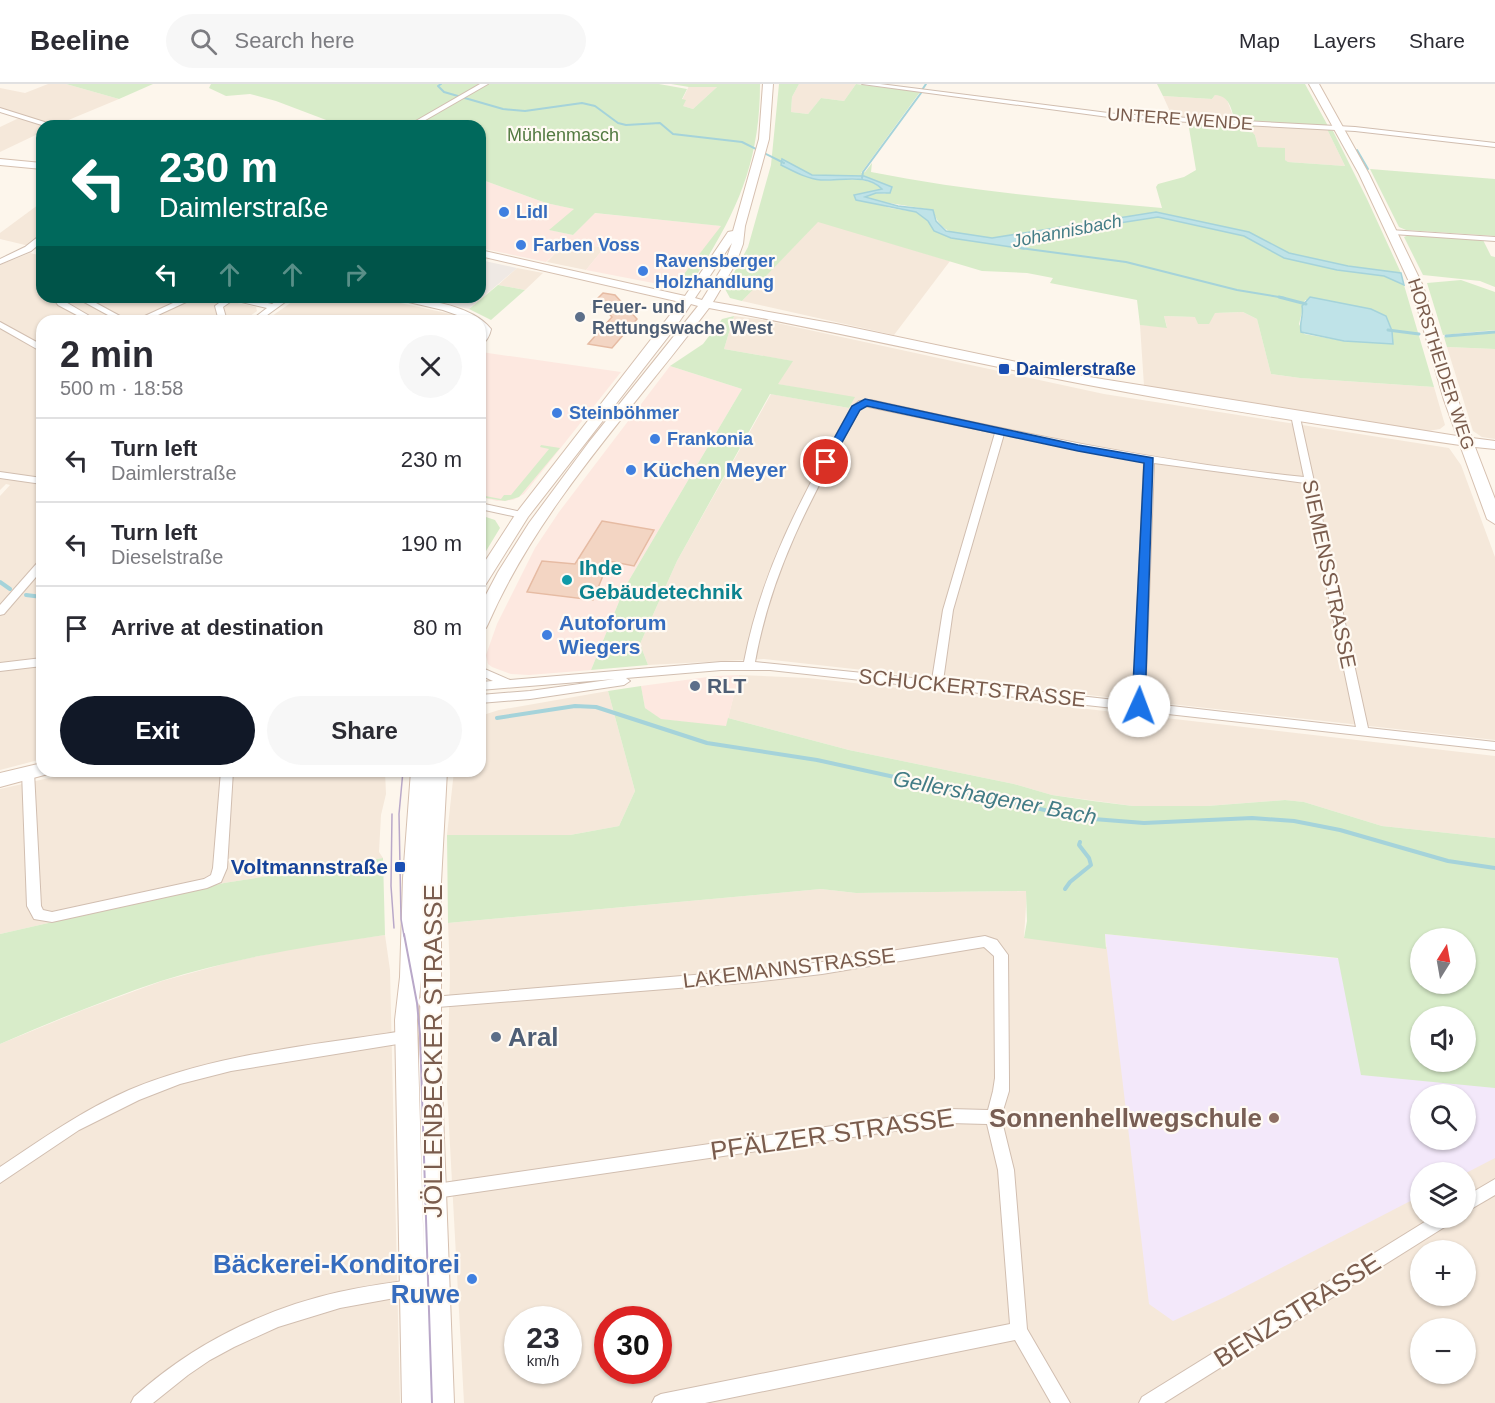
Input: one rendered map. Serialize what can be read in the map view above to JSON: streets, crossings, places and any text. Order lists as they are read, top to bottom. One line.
{"streets":{"main road":["HORSTHEIDER WEG","JÖLLENBECKER STRASSE"],"street":["UNTERE WENDE","SIEMENSSTRASSE","SCHUCKERTSTRASSE","LAKEMANNSTRASSE","PFÄLZER STRASSE","BENZSTRASSE"]},"crossings":[["UNTERE WENDE","HORSTHEIDER WEG"],["SIEMENSSTRASSE","SCHUCKERTSTRASSE"],["LAKEMANNSTRASSE","JÖLLENBECKER STRASSE"],["LAKEMANNSTRASSE","PFÄLZER STRASSE"],["JÖLLENBECKER STRASSE","PFÄLZER STRASSE"]],"water":["Johannisbach","Gellershagener Bach"],"parks":["Mühlenmasch"],"places":{"other":["Lidl","Farben Voss","Ravensberger Holzhandlung","Feuer- und Rettungswache West","Steinböhmer","Frankonia","Küchen Meyer","Ihde Gebäudetechnik","Autoforum Wiegers","RLT","Aral","Sonnenhellwegschule","Bäckerei-Konditorei Ruwe"],"transit":["Daimlerstraße","Voltmannstraße"]},"north":"top","page":{"header":"Beeline","search":"Search here","nav":["Map","Layers","Share"],"turn":["230 m","Daimlerstraße"],"heading":["2 min","500 m · 18:58"],"list":[{"name":"Turn left","note":"Daimlerstraße","value":"230 m"},{"name":"Turn left","note":"Dieselstraße","value":"190 m"},{"name":"Arrive at destination","value":"80 m"}],"buttons":["Exit","Share"],"map_buttons":["+","−"],"speed":"23 km/h","limit":"30"}}
